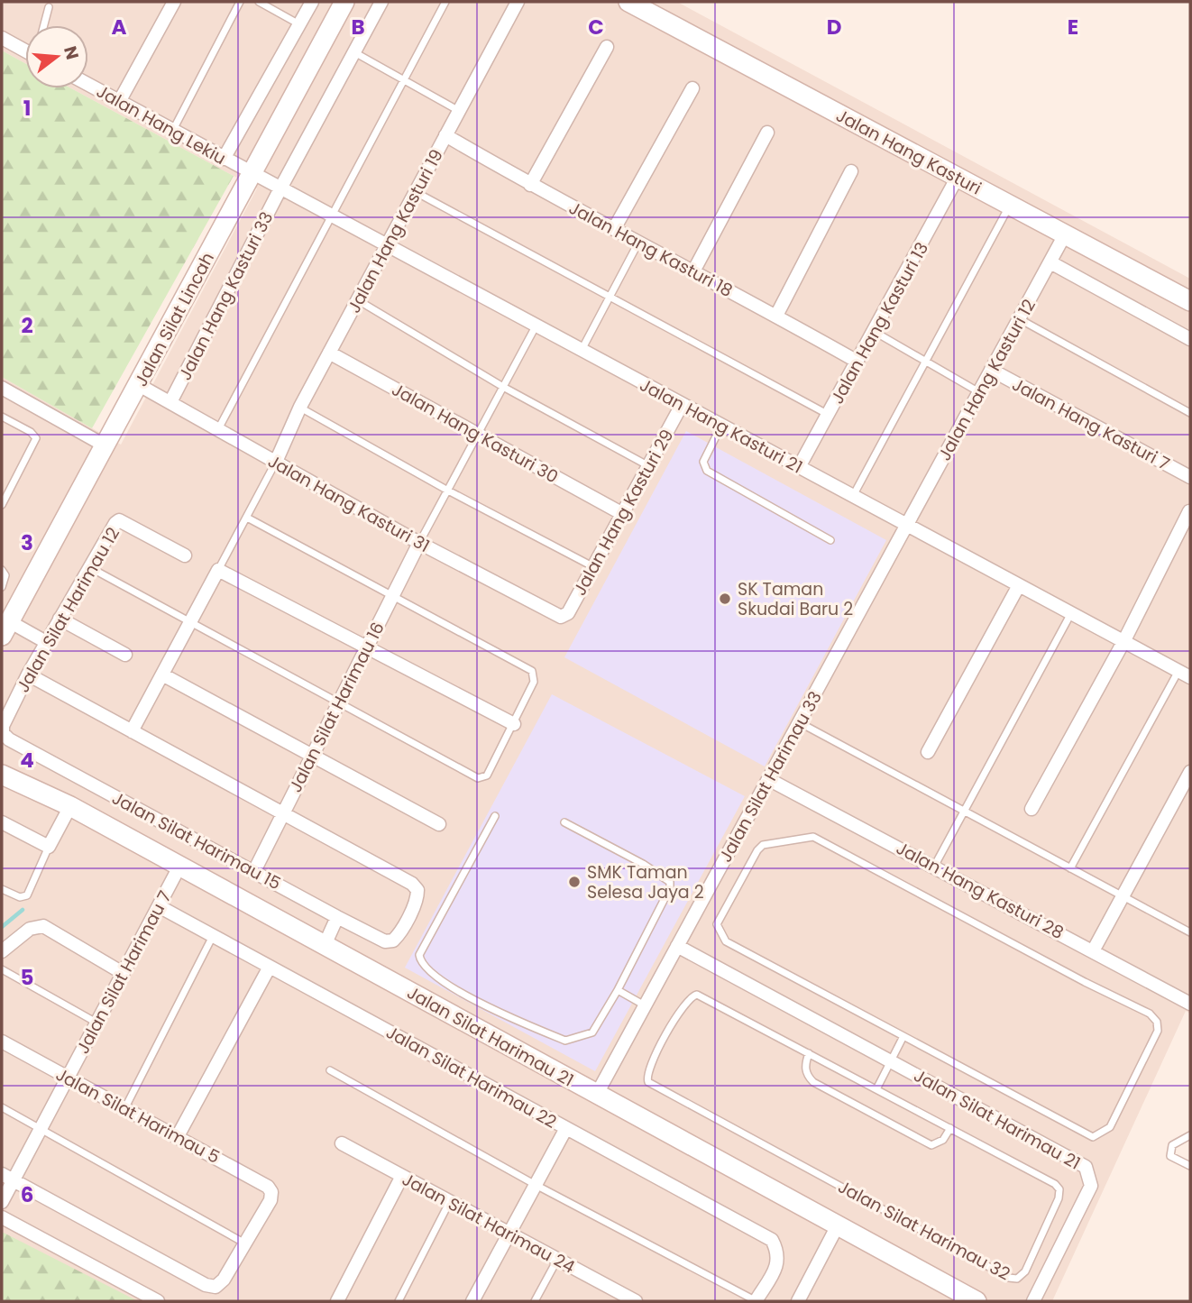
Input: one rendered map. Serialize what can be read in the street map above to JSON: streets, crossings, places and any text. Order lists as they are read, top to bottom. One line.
{"streets":{"street":["Jalan Hang Lekiu","Jalan Hang Kasturi","Jalan Hang Kasturi 19","Jalan Hang Kasturi 18","Jalan Hang Kasturi 33","Jalan Silat Lincah","Jalan Hang Kasturi 13","Jalan Hang Kasturi 12","Jalan Hang Kasturi 7","Jalan Hang Kasturi 21","Jalan Hang Kasturi 30","Jalan Hang Kasturi 31","Jalan Hang Kasturi 29","Jalan Silat Harimau 12","Jalan Silat Harimau 16","Jalan Silat Harimau 33","Jalan Silat Harimau 15","Jalan Hang Kasturi 28","Jalan Silat Harimau 7","Jalan Silat Harimau 21","Jalan Silat Harimau 22","Jalan Silat Harimau 5","Jalan Silat Harimau 24"],"lane":["Jalan Silat Harimau 32"]},"crossings":[["Jalan Hang Lekiu","Jalan Silat Lincah"],["Jalan Hang Lekiu","Jalan Hang Kasturi 21"],["Jalan Hang Kasturi","Jalan Hang Kasturi 13"],["Jalan Hang Kasturi","Jalan Hang Kasturi 12"],["Jalan Hang Kasturi 19","Jalan Hang Kasturi 18"],["Jalan Hang Kasturi 19","Jalan Hang Kasturi 21"],["Jalan Hang Kasturi 19","Jalan Hang Kasturi 30"],["Jalan Hang Kasturi 19","Jalan Hang Kasturi 31"],["Jalan Hang Kasturi 18","Jalan Hang Kasturi 13"],["Jalan Hang Kasturi 33","Jalan Hang Kasturi 21"],["Jalan Hang Kasturi 33","Jalan Hang Kasturi 31"],["Jalan Silat Lincah","Jalan Hang Kasturi 21"],["Jalan Silat Lincah","Jalan Hang Kasturi 31"],["Jalan Hang Kasturi 13","Jalan Hang Kasturi 21"],["Jalan Hang Kasturi 12","Jalan Hang Kasturi 7"],["Jalan Hang Kasturi 12","Jalan Hang Kasturi 21"],["Jalan Hang Kasturi 12","Jalan Silat Harimau 33"],["Jalan Hang Kasturi 21","Jalan Hang Kasturi 29"],["Jalan Hang Kasturi 21","Jalan Silat Harimau 33"],["Jalan Hang Kasturi 30","Jalan Hang Kasturi 29"],["Jalan Hang Kasturi 31","Jalan Hang Kasturi 29"],["Jalan Hang Kasturi 31","Jalan Silat Harimau 16"],["Jalan Silat Harimau 12","Jalan Silat Harimau 15"],["Jalan Silat Harimau 16","Jalan Silat Harimau 15"],["Jalan Silat Harimau 33","Jalan Hang Kasturi 28"],["Jalan Silat Harimau 33","Jalan Silat Harimau 21"],["Jalan Silat Harimau 7","Jalan Silat Harimau 21"],["Jalan Silat Harimau 7","Jalan Silat Harimau 22"],["Jalan Silat Harimau 7","Jalan Silat Harimau 5"]],"places":["SK Taman Skudai Baru 2","SMK Taman Selesa Jaya 2"],"north":"right","grid":{"columns":["A","B","C","D","E"],"rows":["1","2","3","4","5","6"]}}
